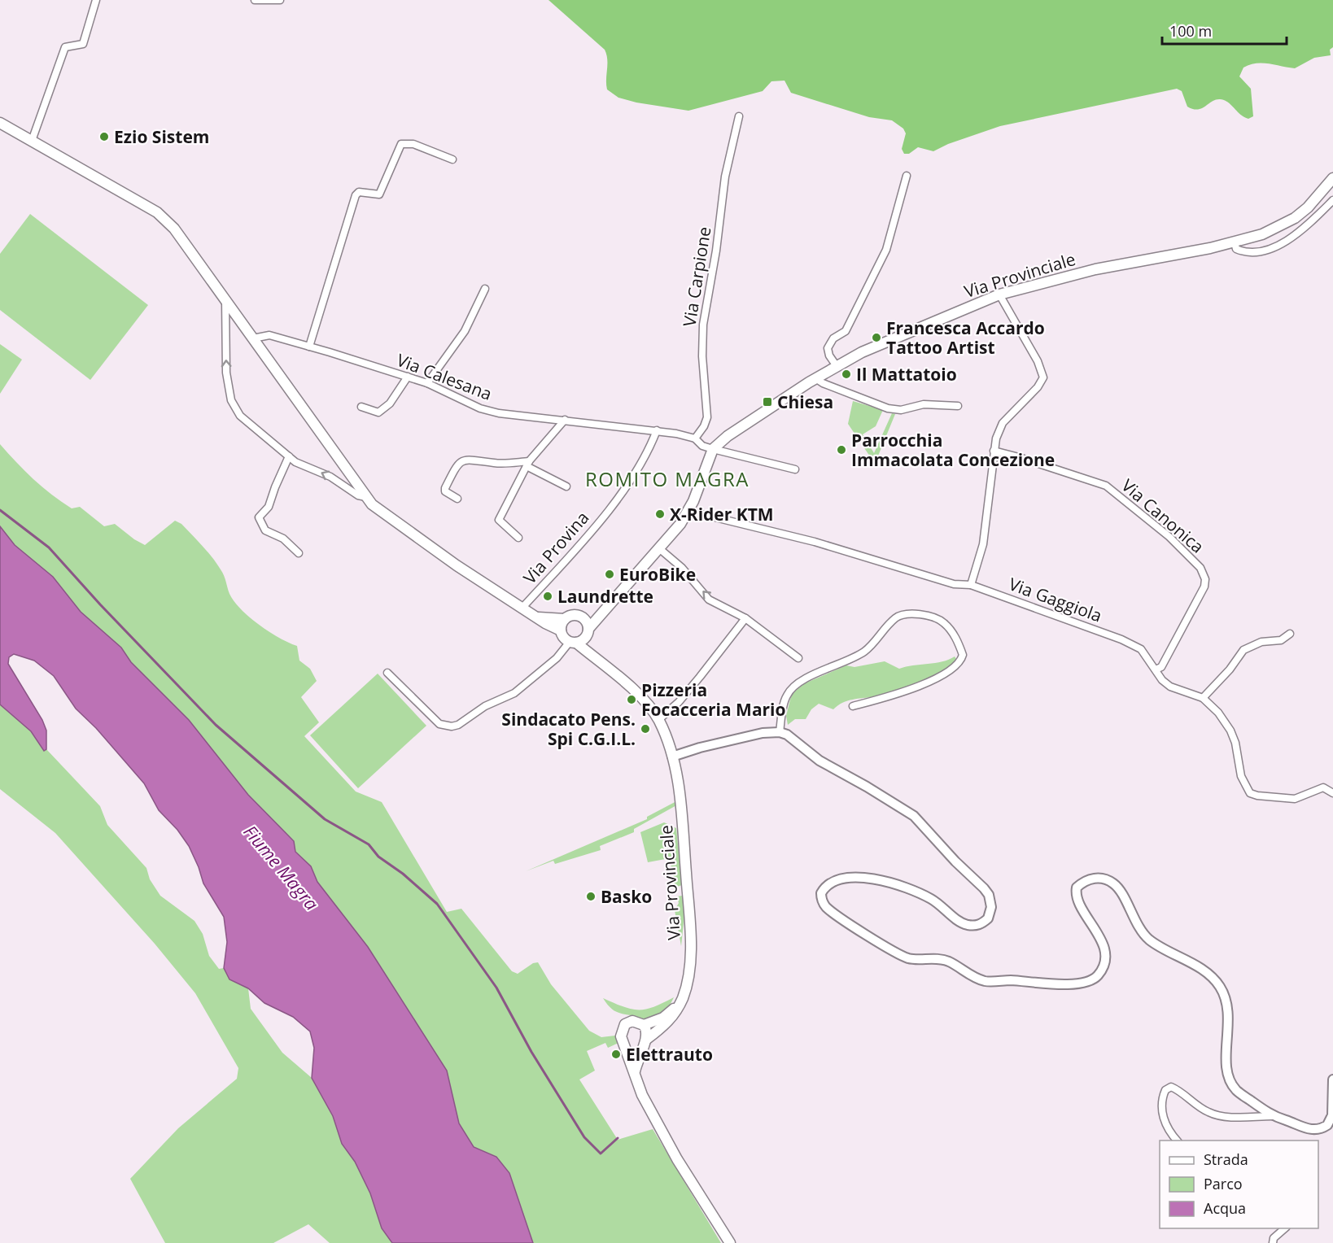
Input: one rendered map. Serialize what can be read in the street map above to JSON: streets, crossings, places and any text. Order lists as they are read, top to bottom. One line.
{"streets":{"main road":["Via Provinciale"],"street":["Via Carpione","Via Calesana","Via Canonica","Via Provina","Via Gaggiola"]},"crossings":[["Via Provinciale","Via Calesana"],["Via Provinciale","Via Gaggiola"],["Via Carpione","Via Calesana"],["Via Calesana","Via Provina"],["Via Canonica","Via Gaggiola"]],"districts":["ROMITO MAGRA"],"water":["Fiume Magra"],"places":{"other":["Ezio Sistem","Francesca Accardo Tattoo Artist","Il Mattatoio","Parrocchia Immacolata Concezione","X-Rider KTM","EuroBike","Laundrette","Pizzeria Focacceria Mario","Sindacato Pens. Spi C.G.I.L.","Basko","Elettrauto"],"transit":["Chiesa"]},"legend":["Strada","Parco","Acqua"],"scale_bar":"100 m"}
